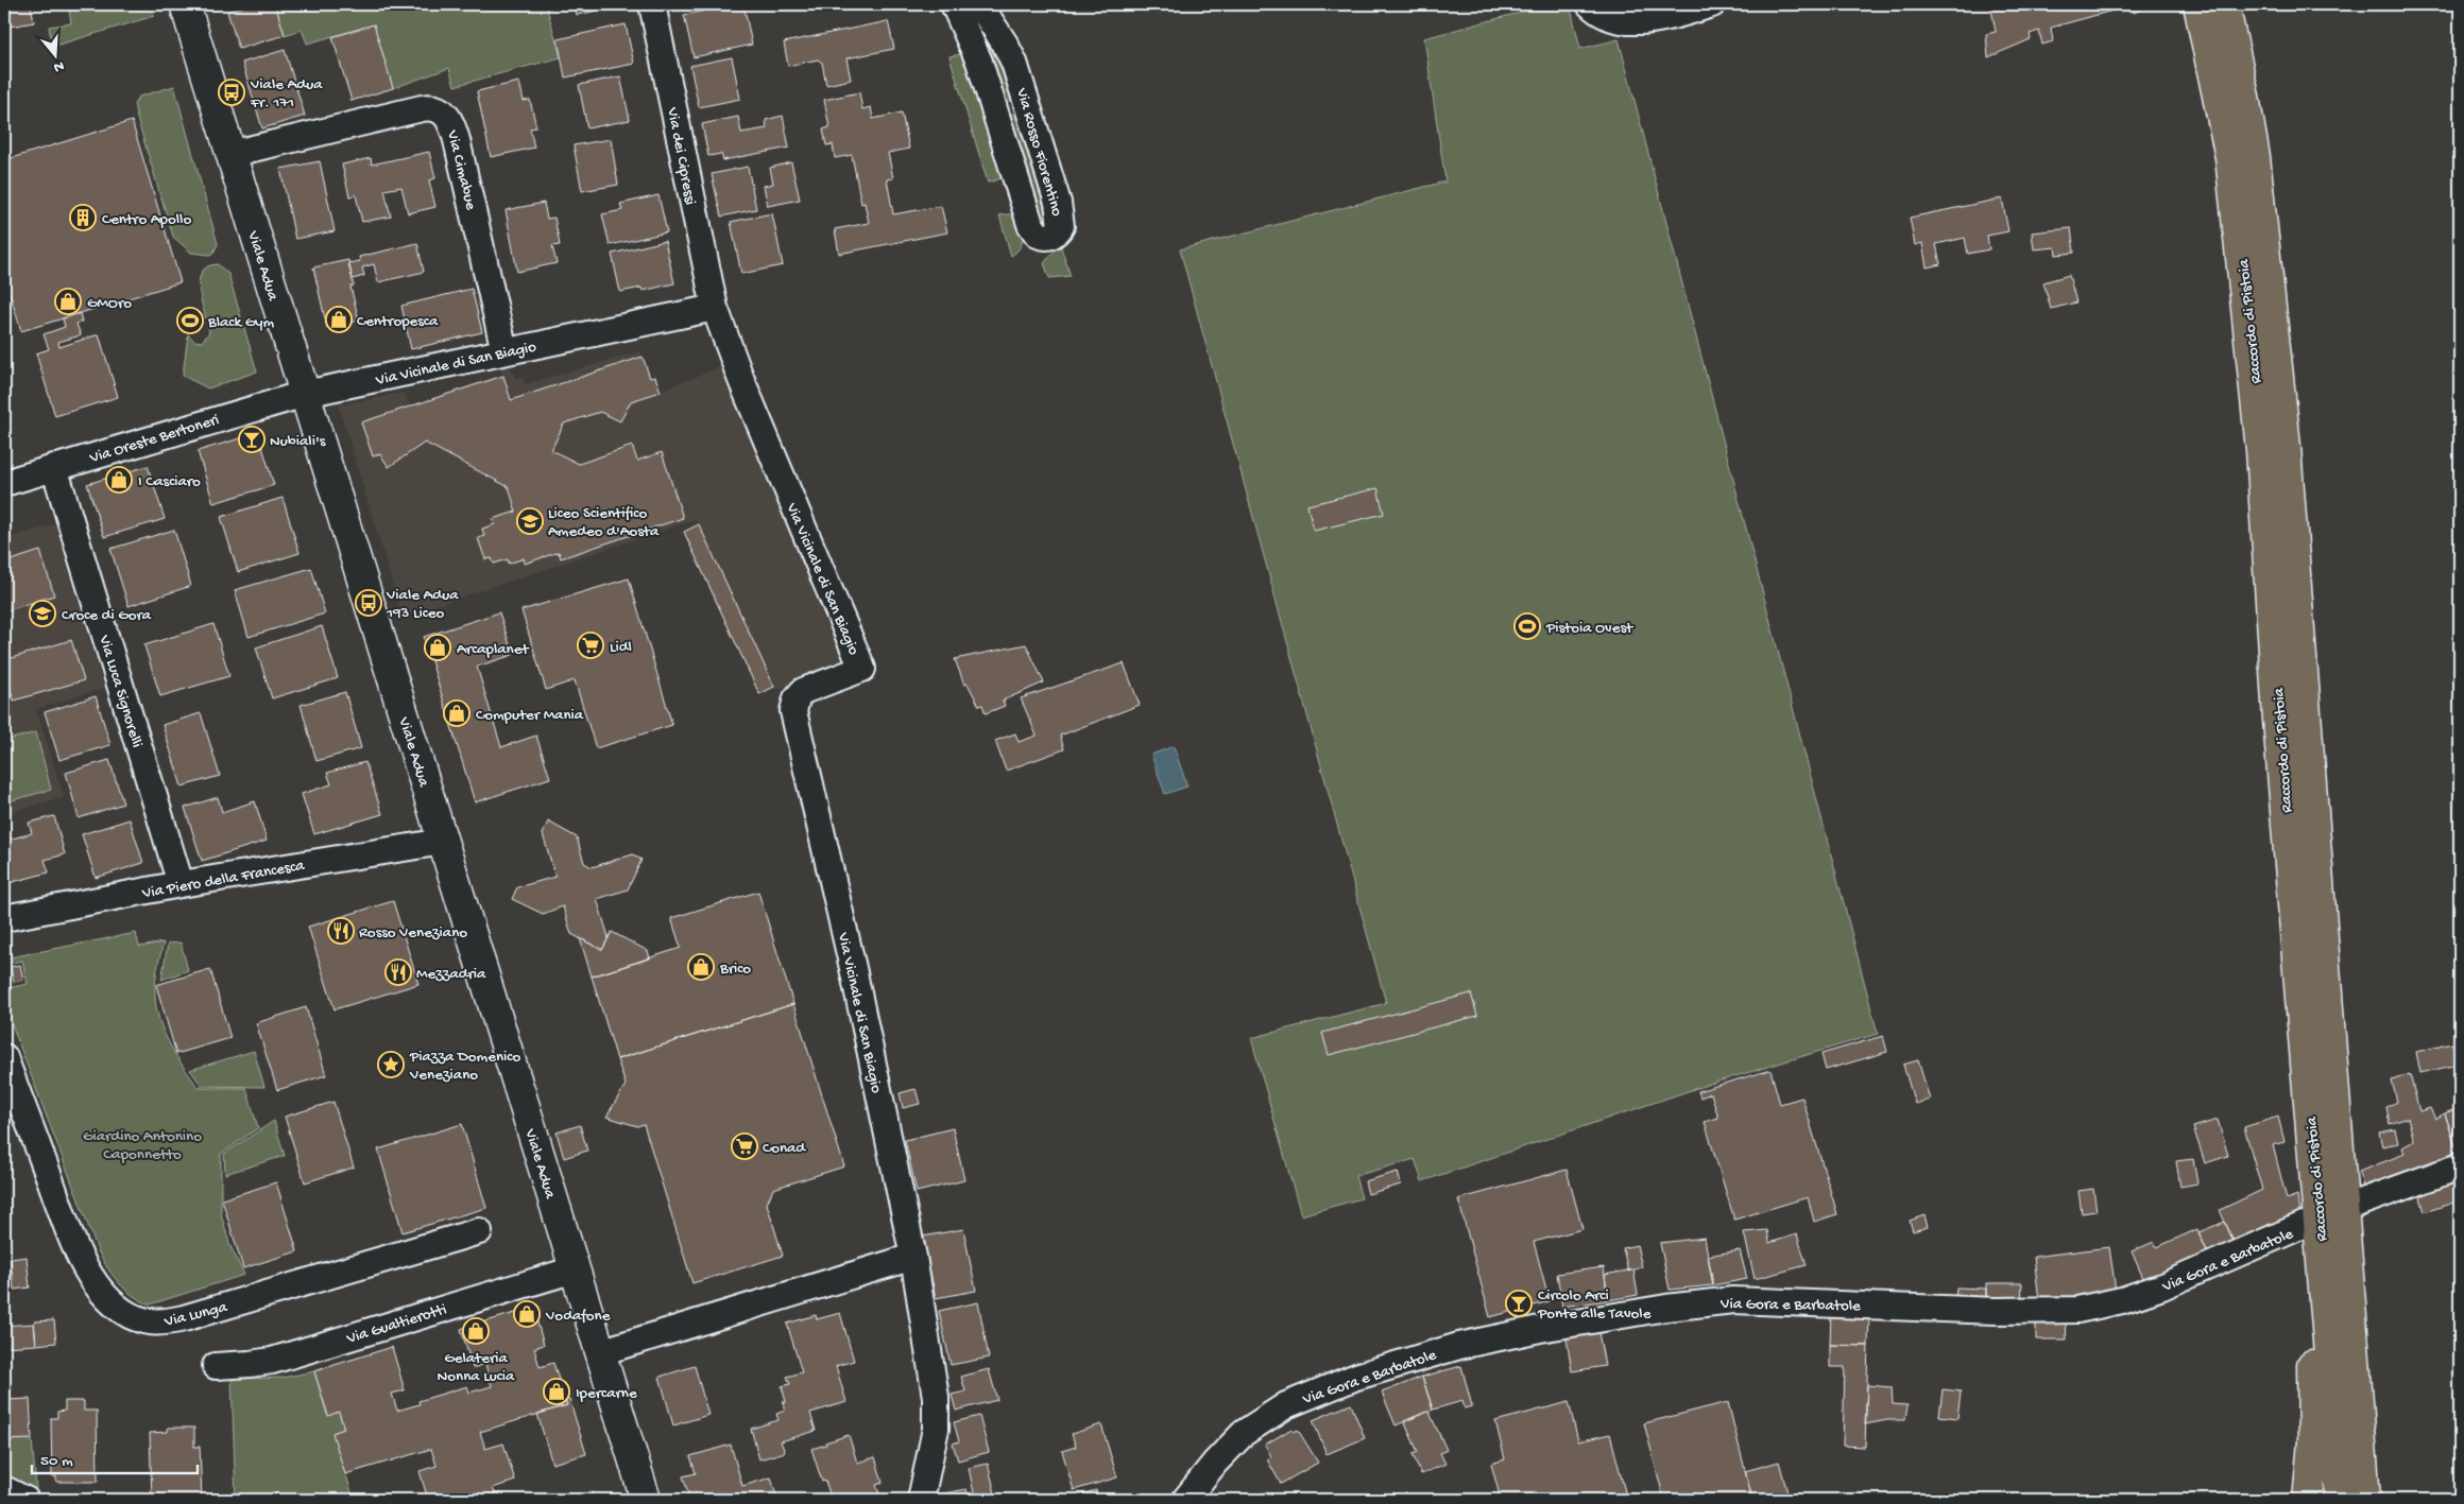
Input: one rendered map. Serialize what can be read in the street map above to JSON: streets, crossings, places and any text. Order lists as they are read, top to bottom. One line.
{"streets":{"highway":["Raccordo di Pistoia"],"main road":["Viale Adua"],"street":["Via Rosso Fiorentino","Via dei Cipressi","Via Cimabue","Via Vicinale di San Biagio","Via Oreste Bertoneri","Via Luca Signorelli","Via Piero della Francesca","Via Gora e Barbatole","Via Lunga","Via Gualtierotti"]},"crossings":[["Via dei Cipressi","Via Vicinale di San Biagio"],["Via Cimabue","Viale Adua"],["Via Cimabue","Via Vicinale di San Biagio"],["Viale Adua","Via Vicinale di San Biagio"],["Viale Adua","Via Oreste Bertoneri"],["Viale Adua","Via Piero della Francesca"],["Viale Adua","Via Gualtierotti"],["Via Vicinale di San Biagio","Via Oreste Bertoneri"],["Via Oreste Bertoneri","Via Luca Signorelli"],["Via Luca Signorelli","Via Piero della Francesca"]],"parks":["Giardino Antonino Caponnetto"],"places":{"bus stop":["Viale Adua Fr. 171","Viale Adua 193 Liceo"],"building":["Centro Apollo"],"shop":["GMOro","Centropesca","I Casciaro","Arcaplanet","Computer Mania","Brico","Vodafone","Gelateria Nonna Lucia","Ipercarne"],"sports":["Black Gym","Pistoia Ovest"],"bar":["Nubiali's","Circolo Arci Ponte alle Tavole"],"school or university":["Liceo Scientifico Amedeo d'Aosta","Croce di Gora"],"supermarket":["Lidl","Conad"],"restaurant":["Rosso Veneziano","Mezzadria"],"place":["Piazza Domenico Veneziano"]},"scale_bar":"50 m","north":"bottom"}
